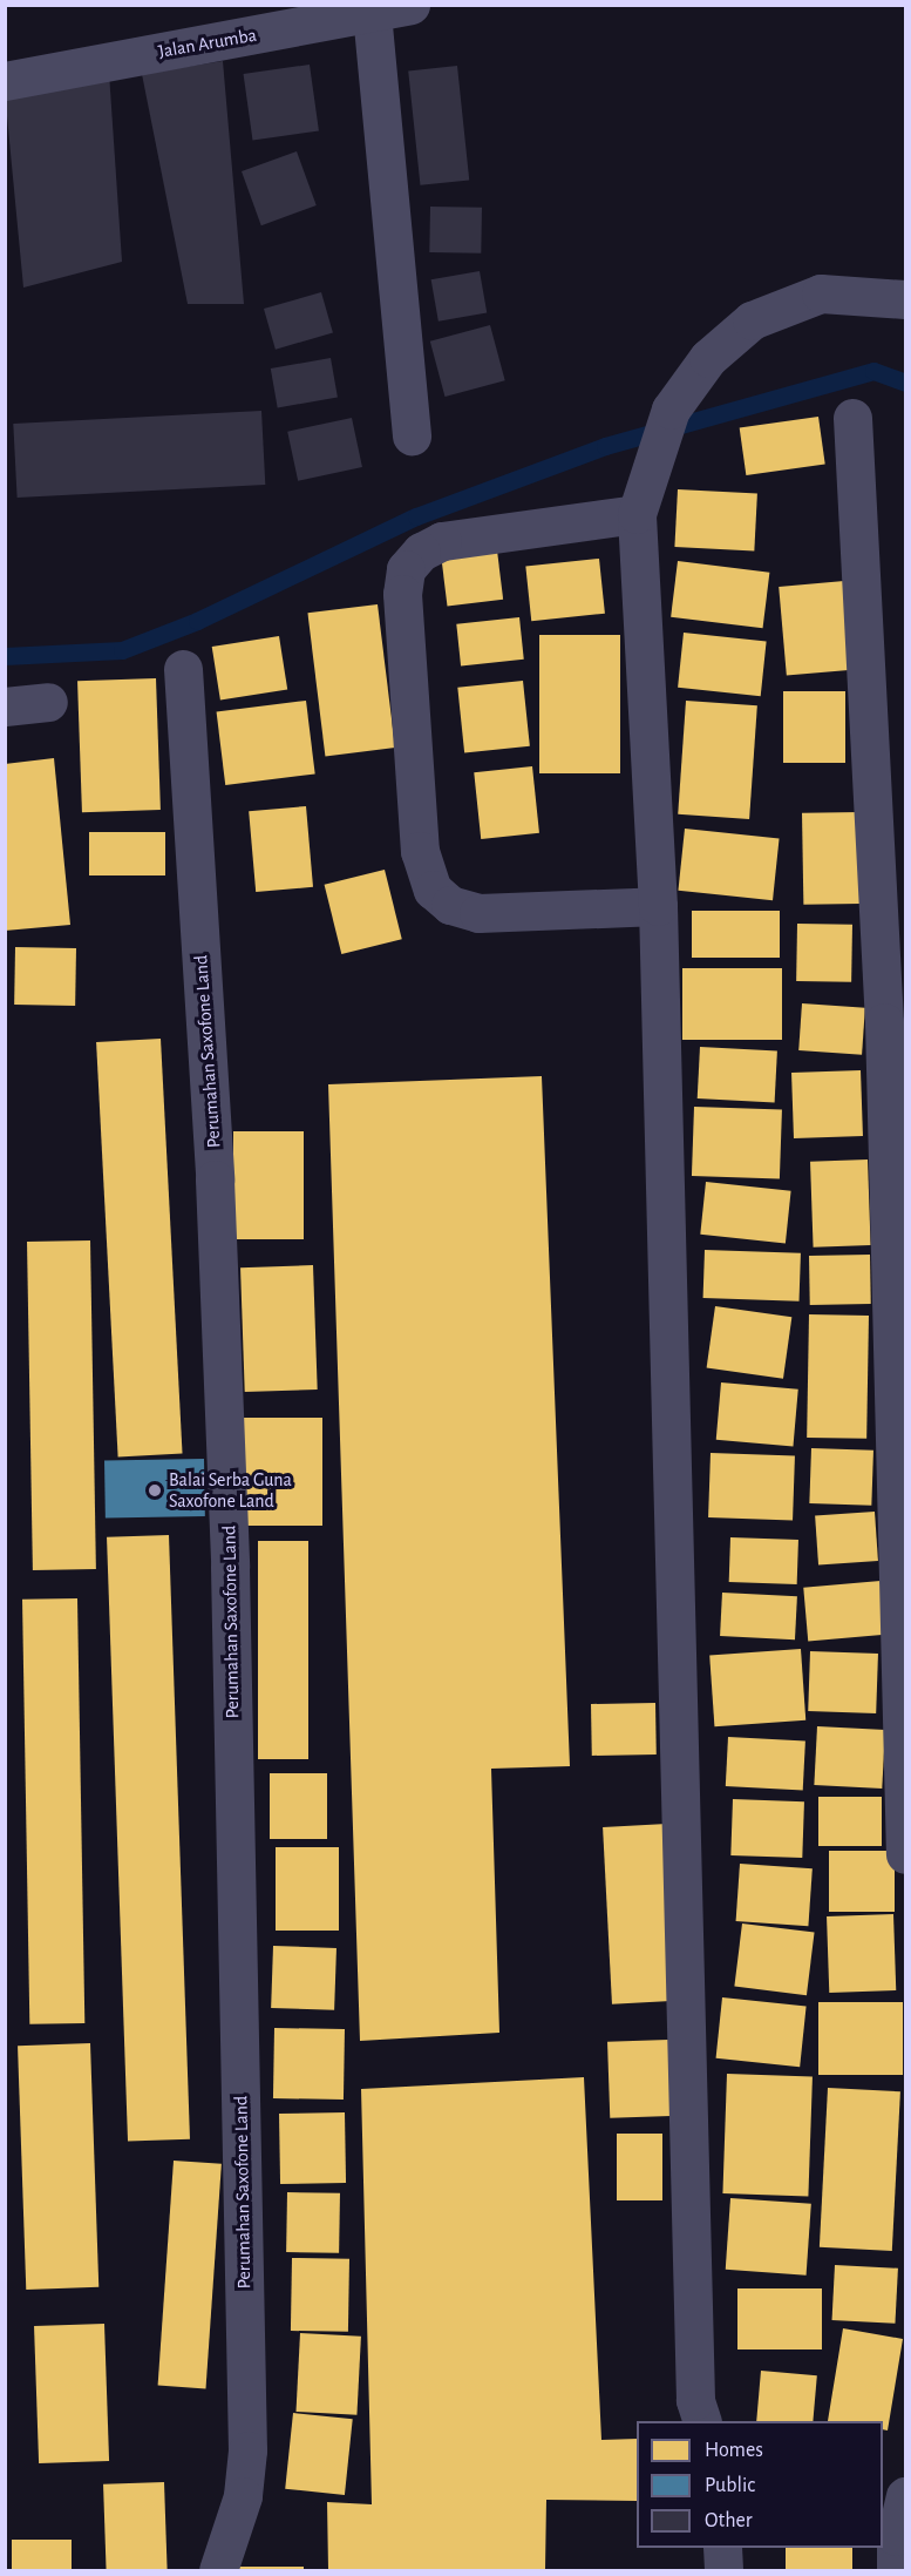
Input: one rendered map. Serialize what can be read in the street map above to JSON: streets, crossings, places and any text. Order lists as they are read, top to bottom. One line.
{"streets":{"street":["Jalan Arumba","Perumahan Saxofone Land"]},"places":["Balai Serba Guna Saxofone Land"],"legend":["Homes","Public","Other"]}
